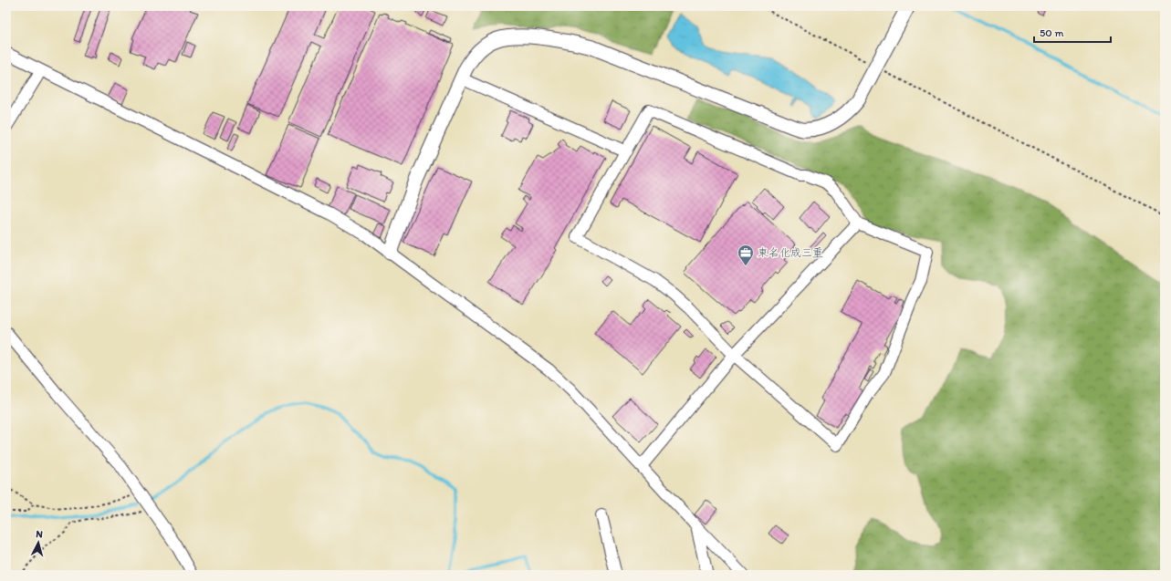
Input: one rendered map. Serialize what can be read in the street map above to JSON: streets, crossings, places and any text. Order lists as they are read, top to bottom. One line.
{"places":{"office":["東名化成三重"]},"scale_bar":"50 m","north":"top"}
